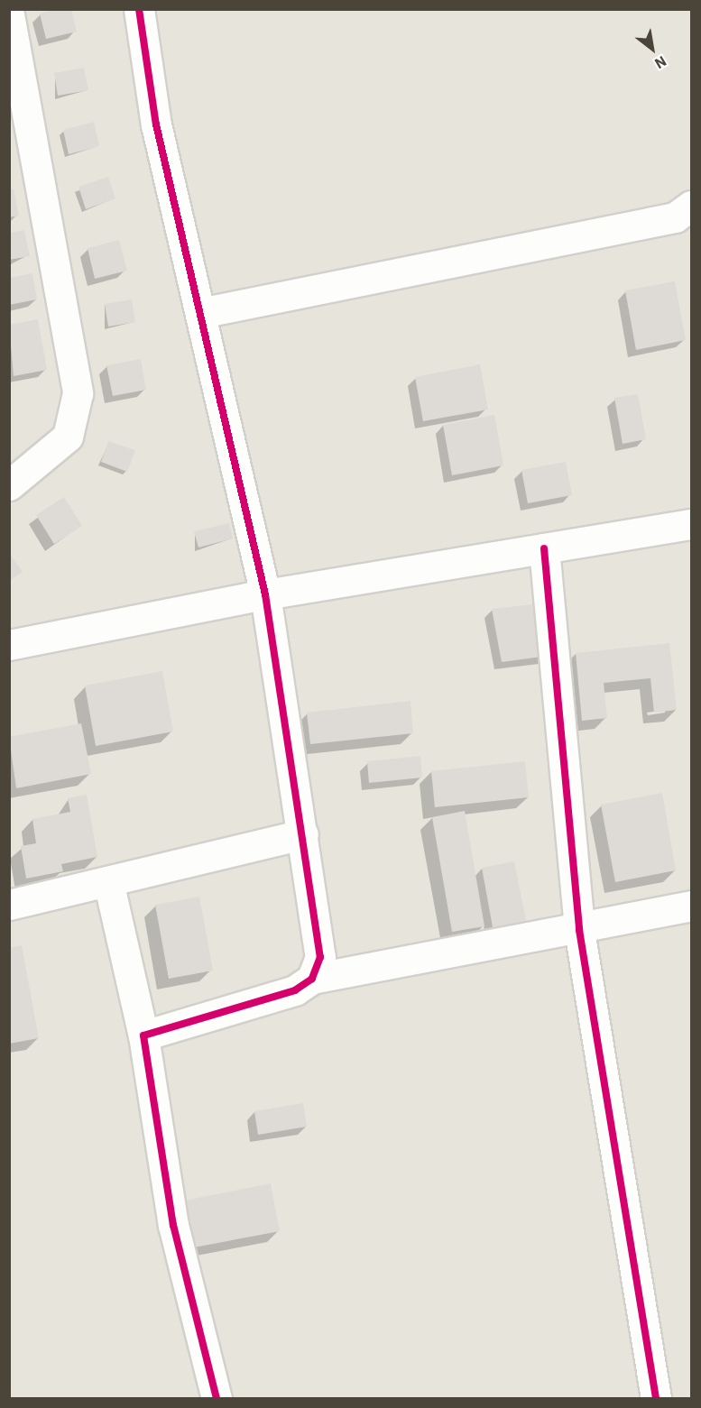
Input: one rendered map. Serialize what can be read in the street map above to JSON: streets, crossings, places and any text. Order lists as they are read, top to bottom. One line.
{"north":"bottom right"}
